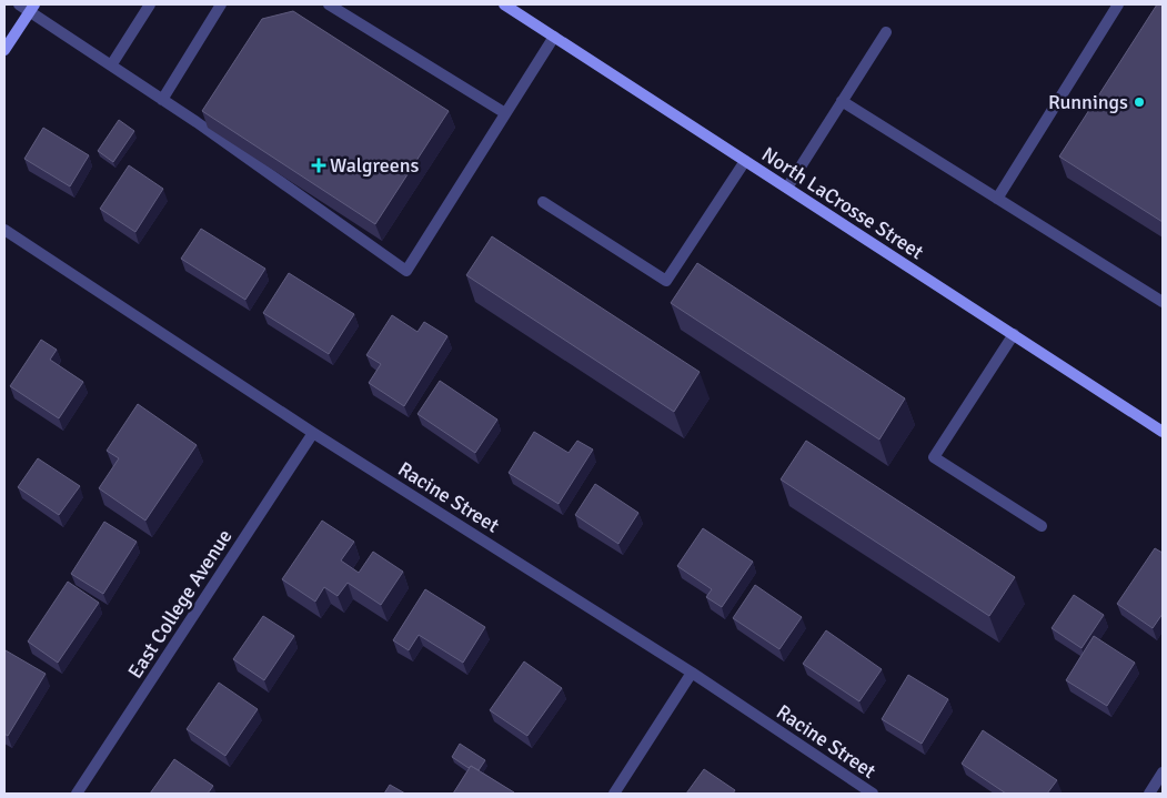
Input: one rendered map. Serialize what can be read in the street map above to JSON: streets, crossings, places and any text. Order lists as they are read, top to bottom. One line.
{"streets":{"main road":["North LaCrosse Street"],"street":["Racine Street","East College Avenue"]},"crossings":[["Racine Street","East College Avenue"]],"places":{"other":["Runnings"],"health":["Walgreens"]}}
